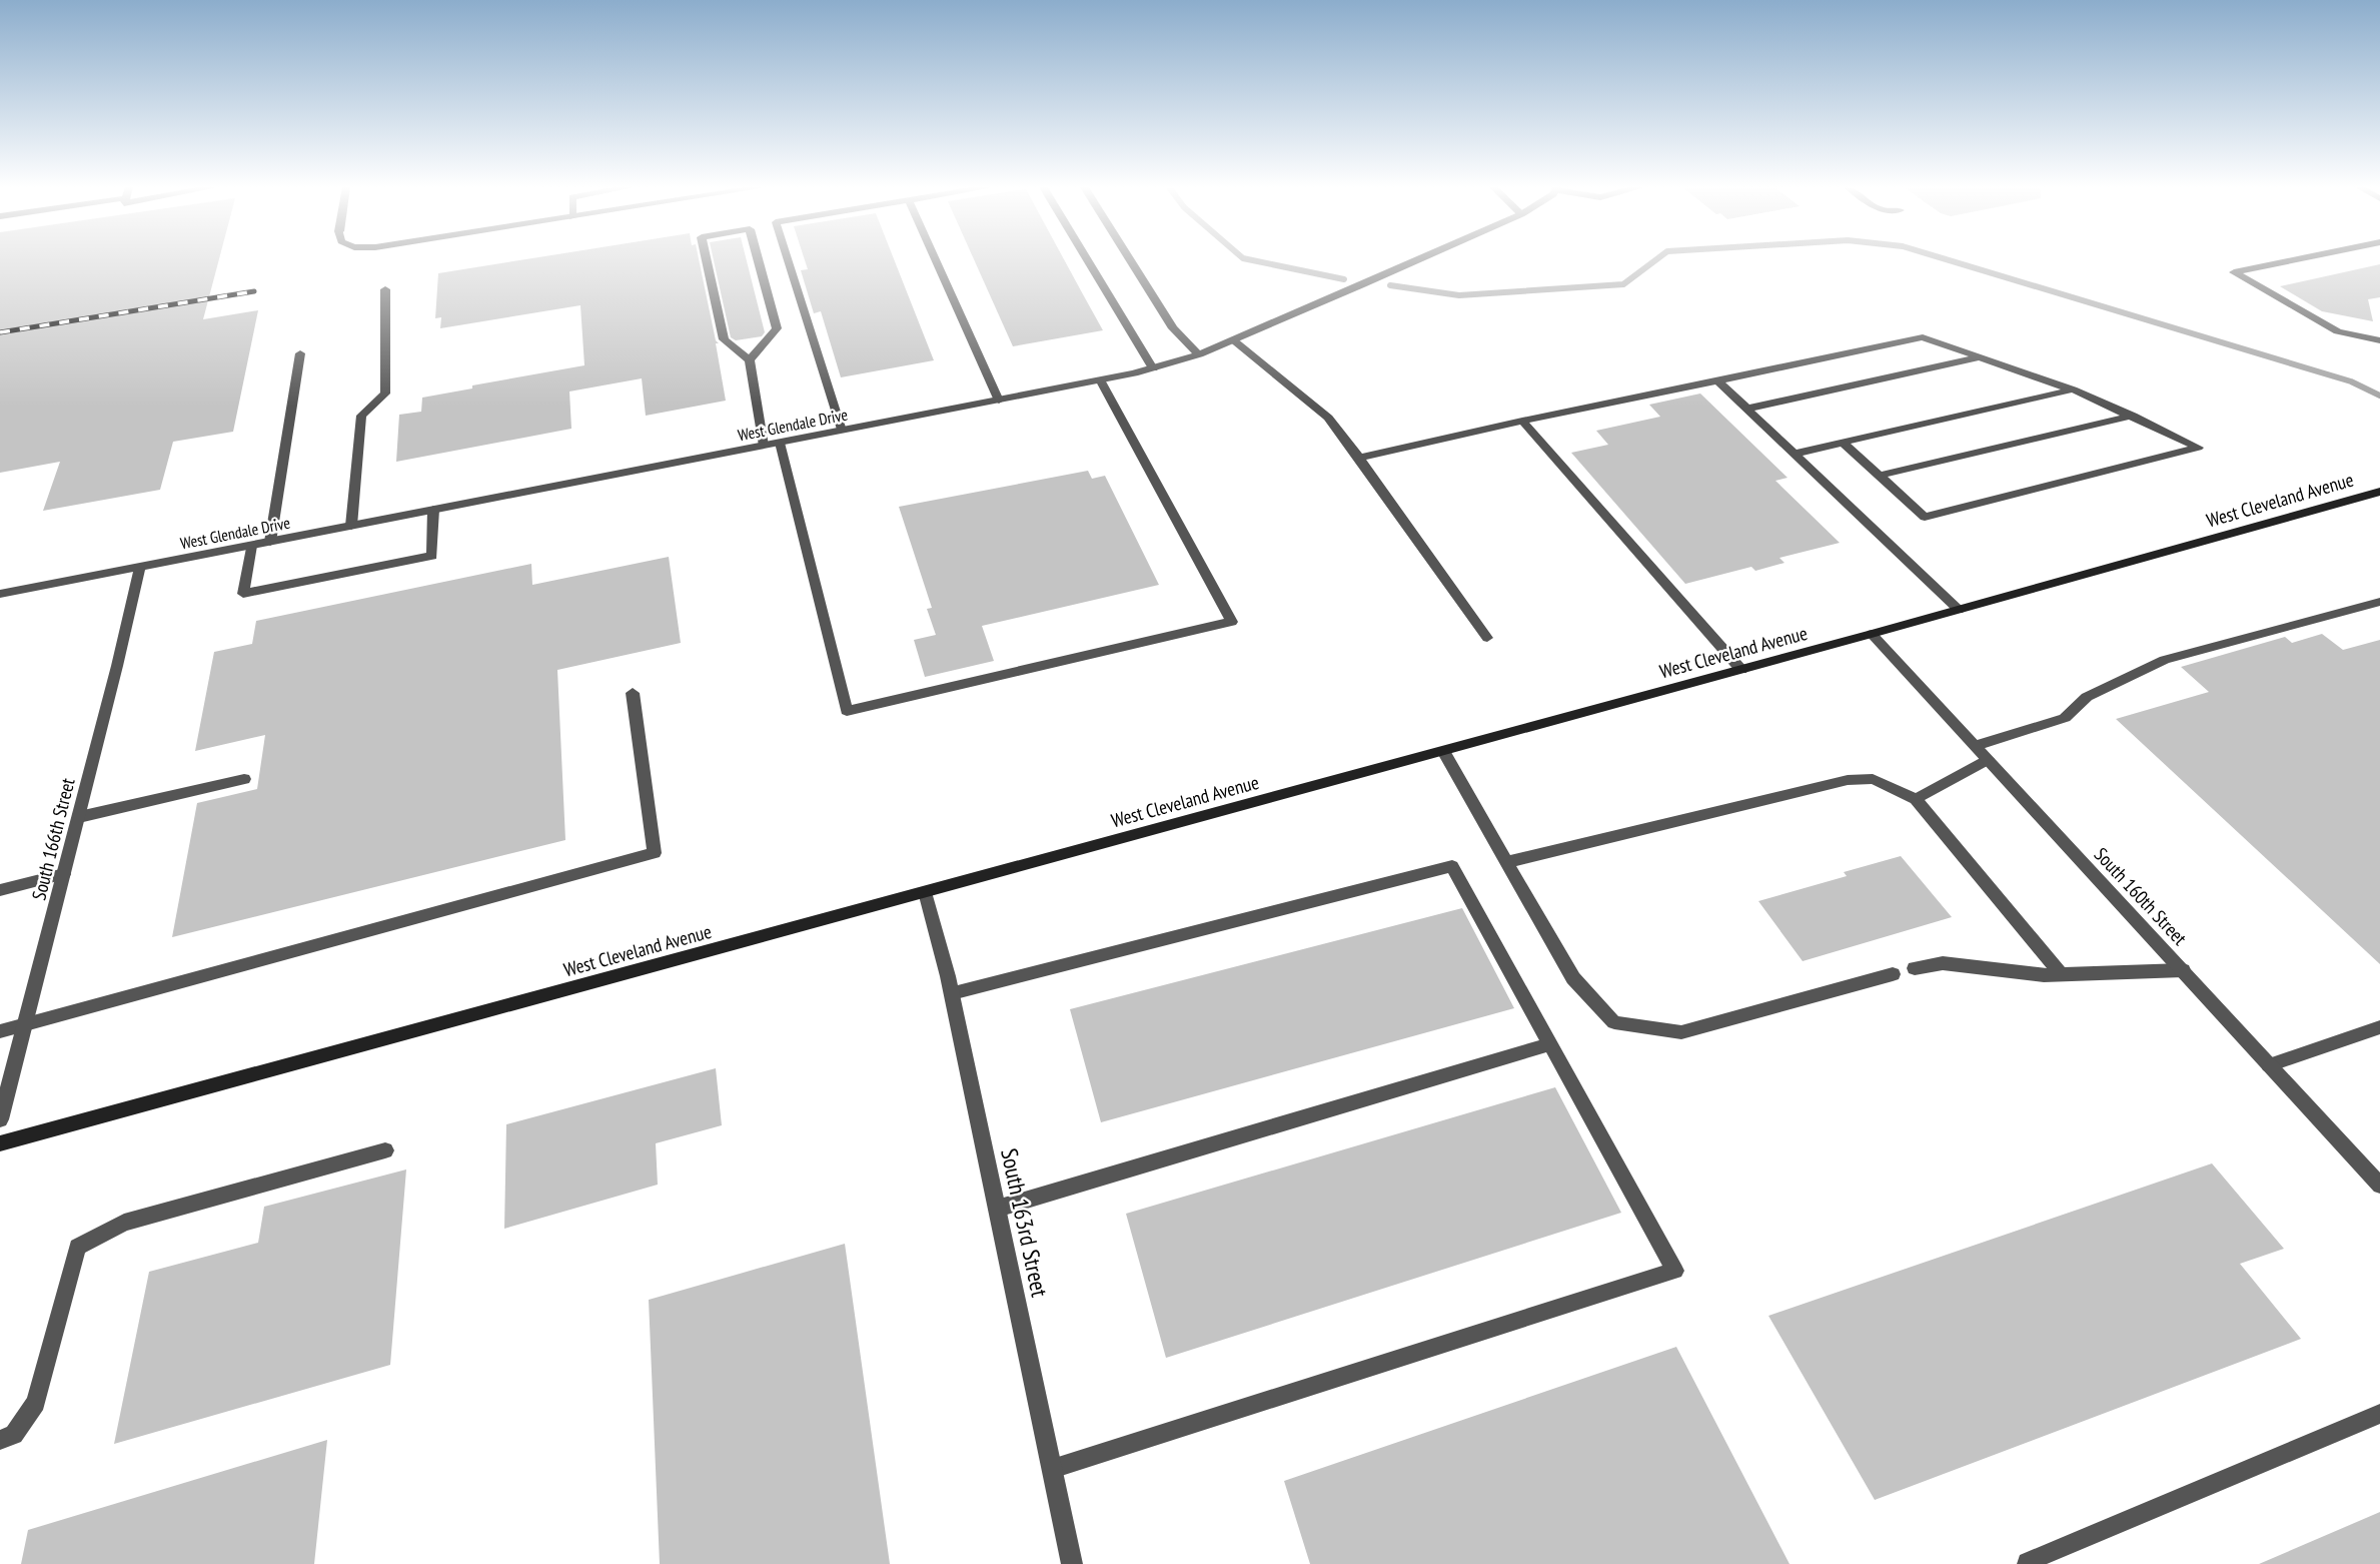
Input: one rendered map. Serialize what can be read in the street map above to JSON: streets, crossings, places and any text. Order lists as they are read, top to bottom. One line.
{"streets":{"main road":["West Cleveland Avenue"],"street":["West Glendale Drive","South 166th Street","South 160th Street","South 163rd Street"]},"crossings":[["West Glendale Drive","South 166th Street"],["West Cleveland Avenue","South 160th Street"],["West Cleveland Avenue","South 163rd Street"]]}
